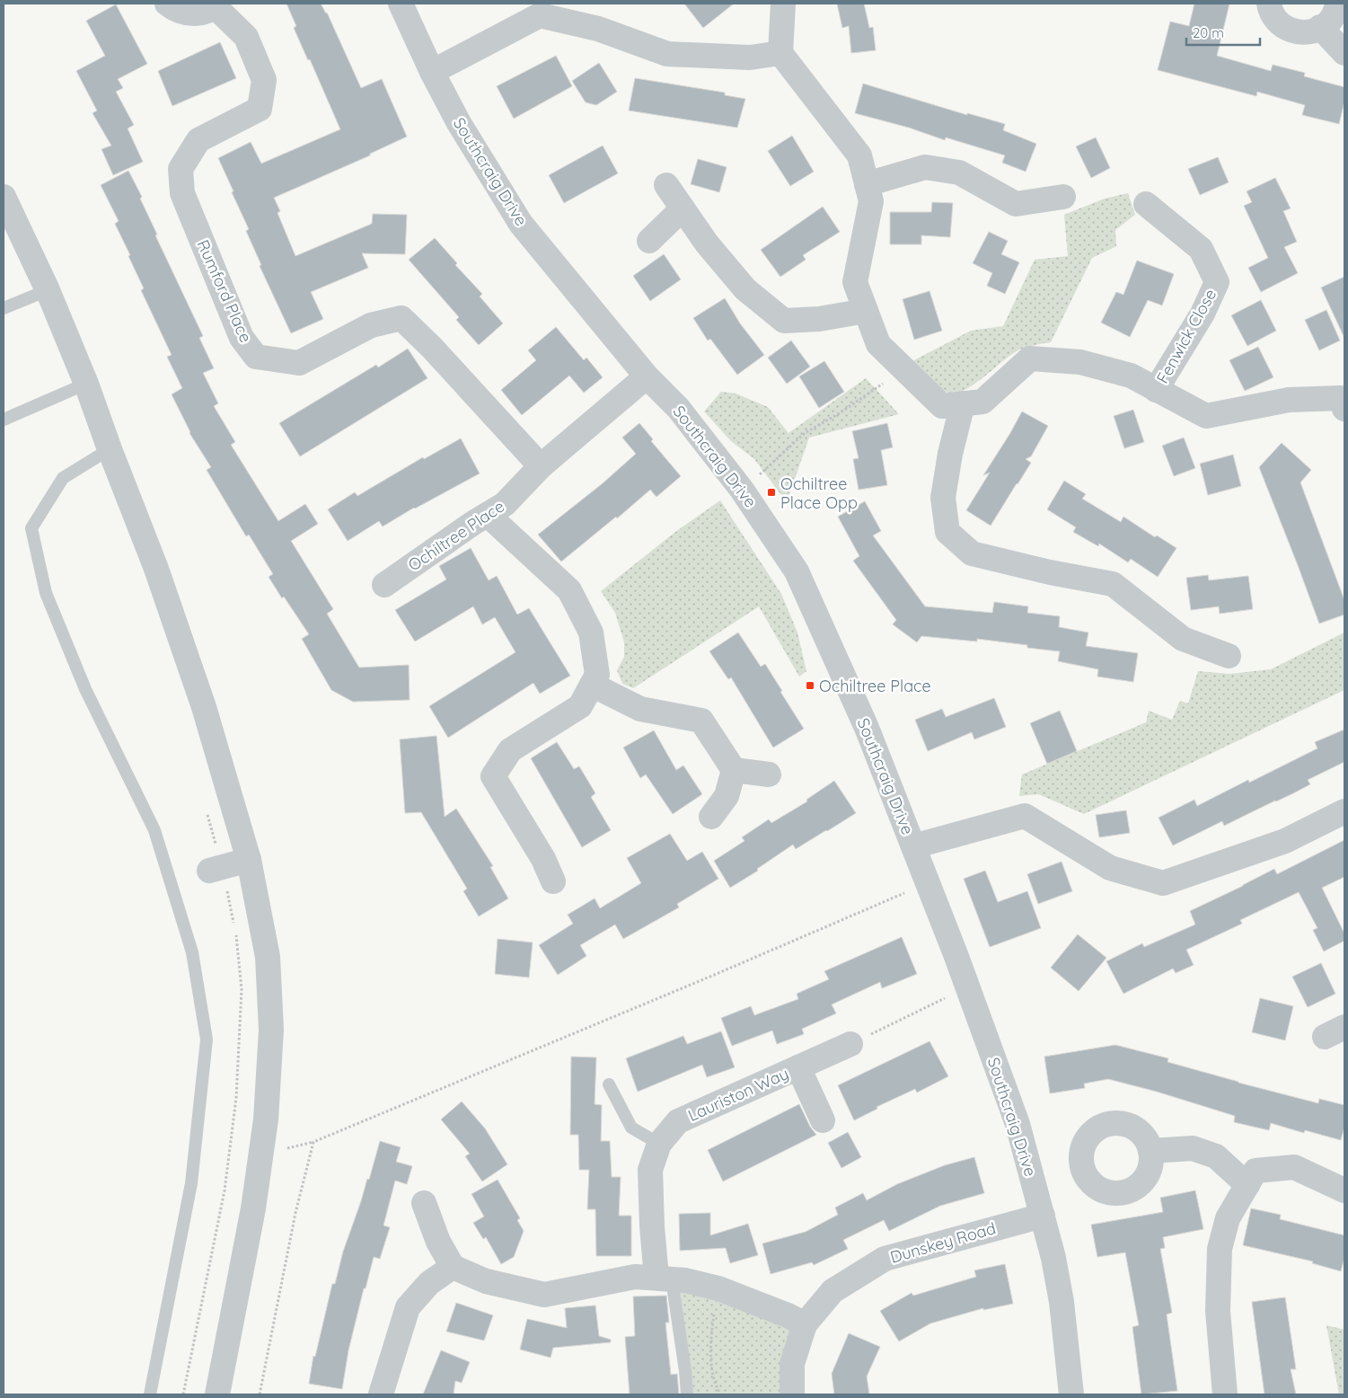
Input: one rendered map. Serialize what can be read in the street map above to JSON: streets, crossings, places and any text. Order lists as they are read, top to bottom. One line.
{"streets":{"street":["Southcraig Drive","Rumford Place","Fenwick Close","Ochiltree Place","Lauriston Way","Dunskey Road"]},"crossings":[["Southcraig Drive","Ochiltree Place"],["Southcraig Drive","Dunskey Road"],["Rumford Place","Ochiltree Place"]],"places":{"transit":["Ochiltree Place Opp","Ochiltree Place"]},"scale_bar":"20 m"}
